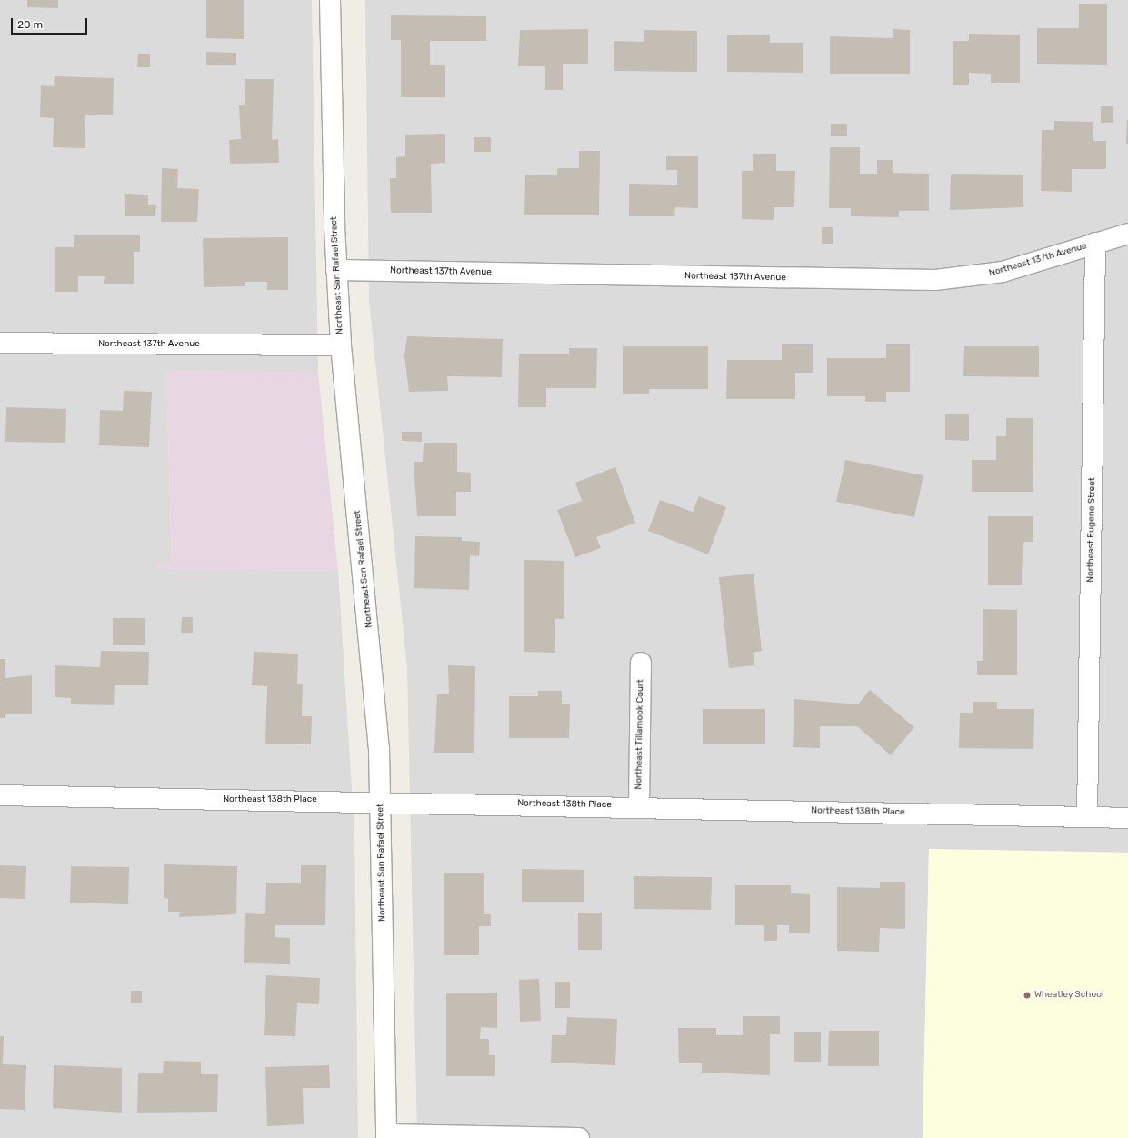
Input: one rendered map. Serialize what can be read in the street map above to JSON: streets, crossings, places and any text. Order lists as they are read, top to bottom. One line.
{"streets":{"street":["Northeast 137th Avenue","Northeast San Rafael Street","Northeast Eugene Street","Northeast Tillamook Court","Northeast 138th Place"]},"crossings":[["Northeast 137th Avenue","Northeast San Rafael Street"],["Northeast 137th Avenue","Northeast Eugene Street"],["Northeast San Rafael Street","Northeast 138th Place"],["Northeast Eugene Street","Northeast 138th Place"],["Northeast Tillamook Court","Northeast 138th Place"]],"places":["Wheatley School"],"scale_bar":"20 m"}
